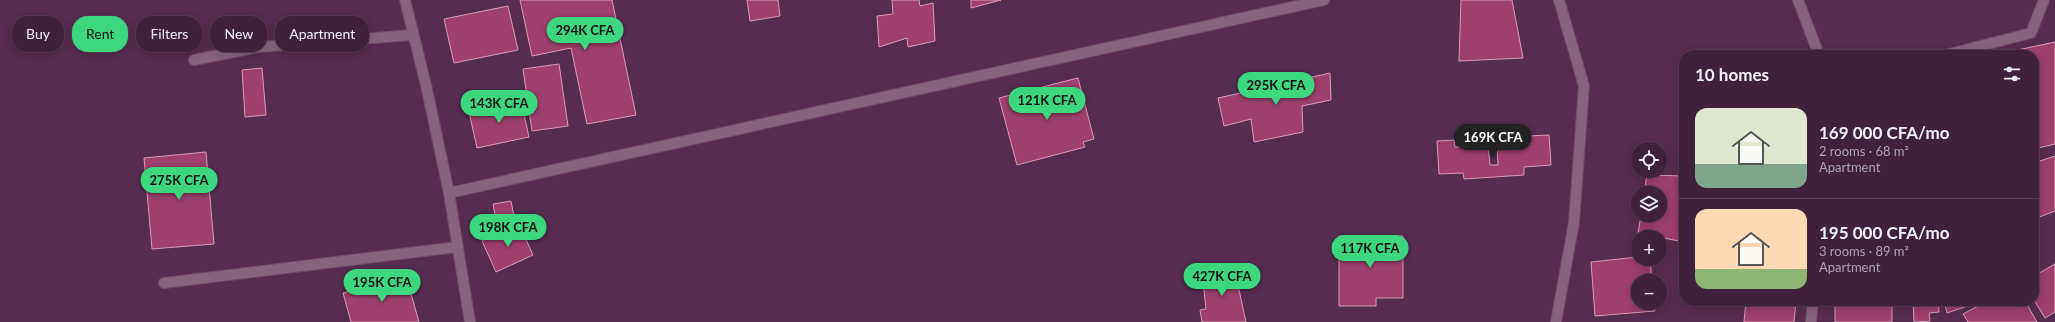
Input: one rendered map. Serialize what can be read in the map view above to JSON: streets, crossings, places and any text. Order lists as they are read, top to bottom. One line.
{"page":{"chip":["Buy","Rent","Filters","New","Apartment"],"price":["294K CFA","295K CFA","121K CFA","143K CFA","169K CFA","275K CFA","198K CFA","117K CFA","427K CFA","195K CFA"],"heading":"10 homes","list":[{"name":"169 000 CFA/mo","note":"2 rooms · 68 m² · Apartment"},{"name":"195 000 CFA/mo","note":"3 rooms · 89 m² · Apartment"}],"map_buttons":["+","−"]}}
